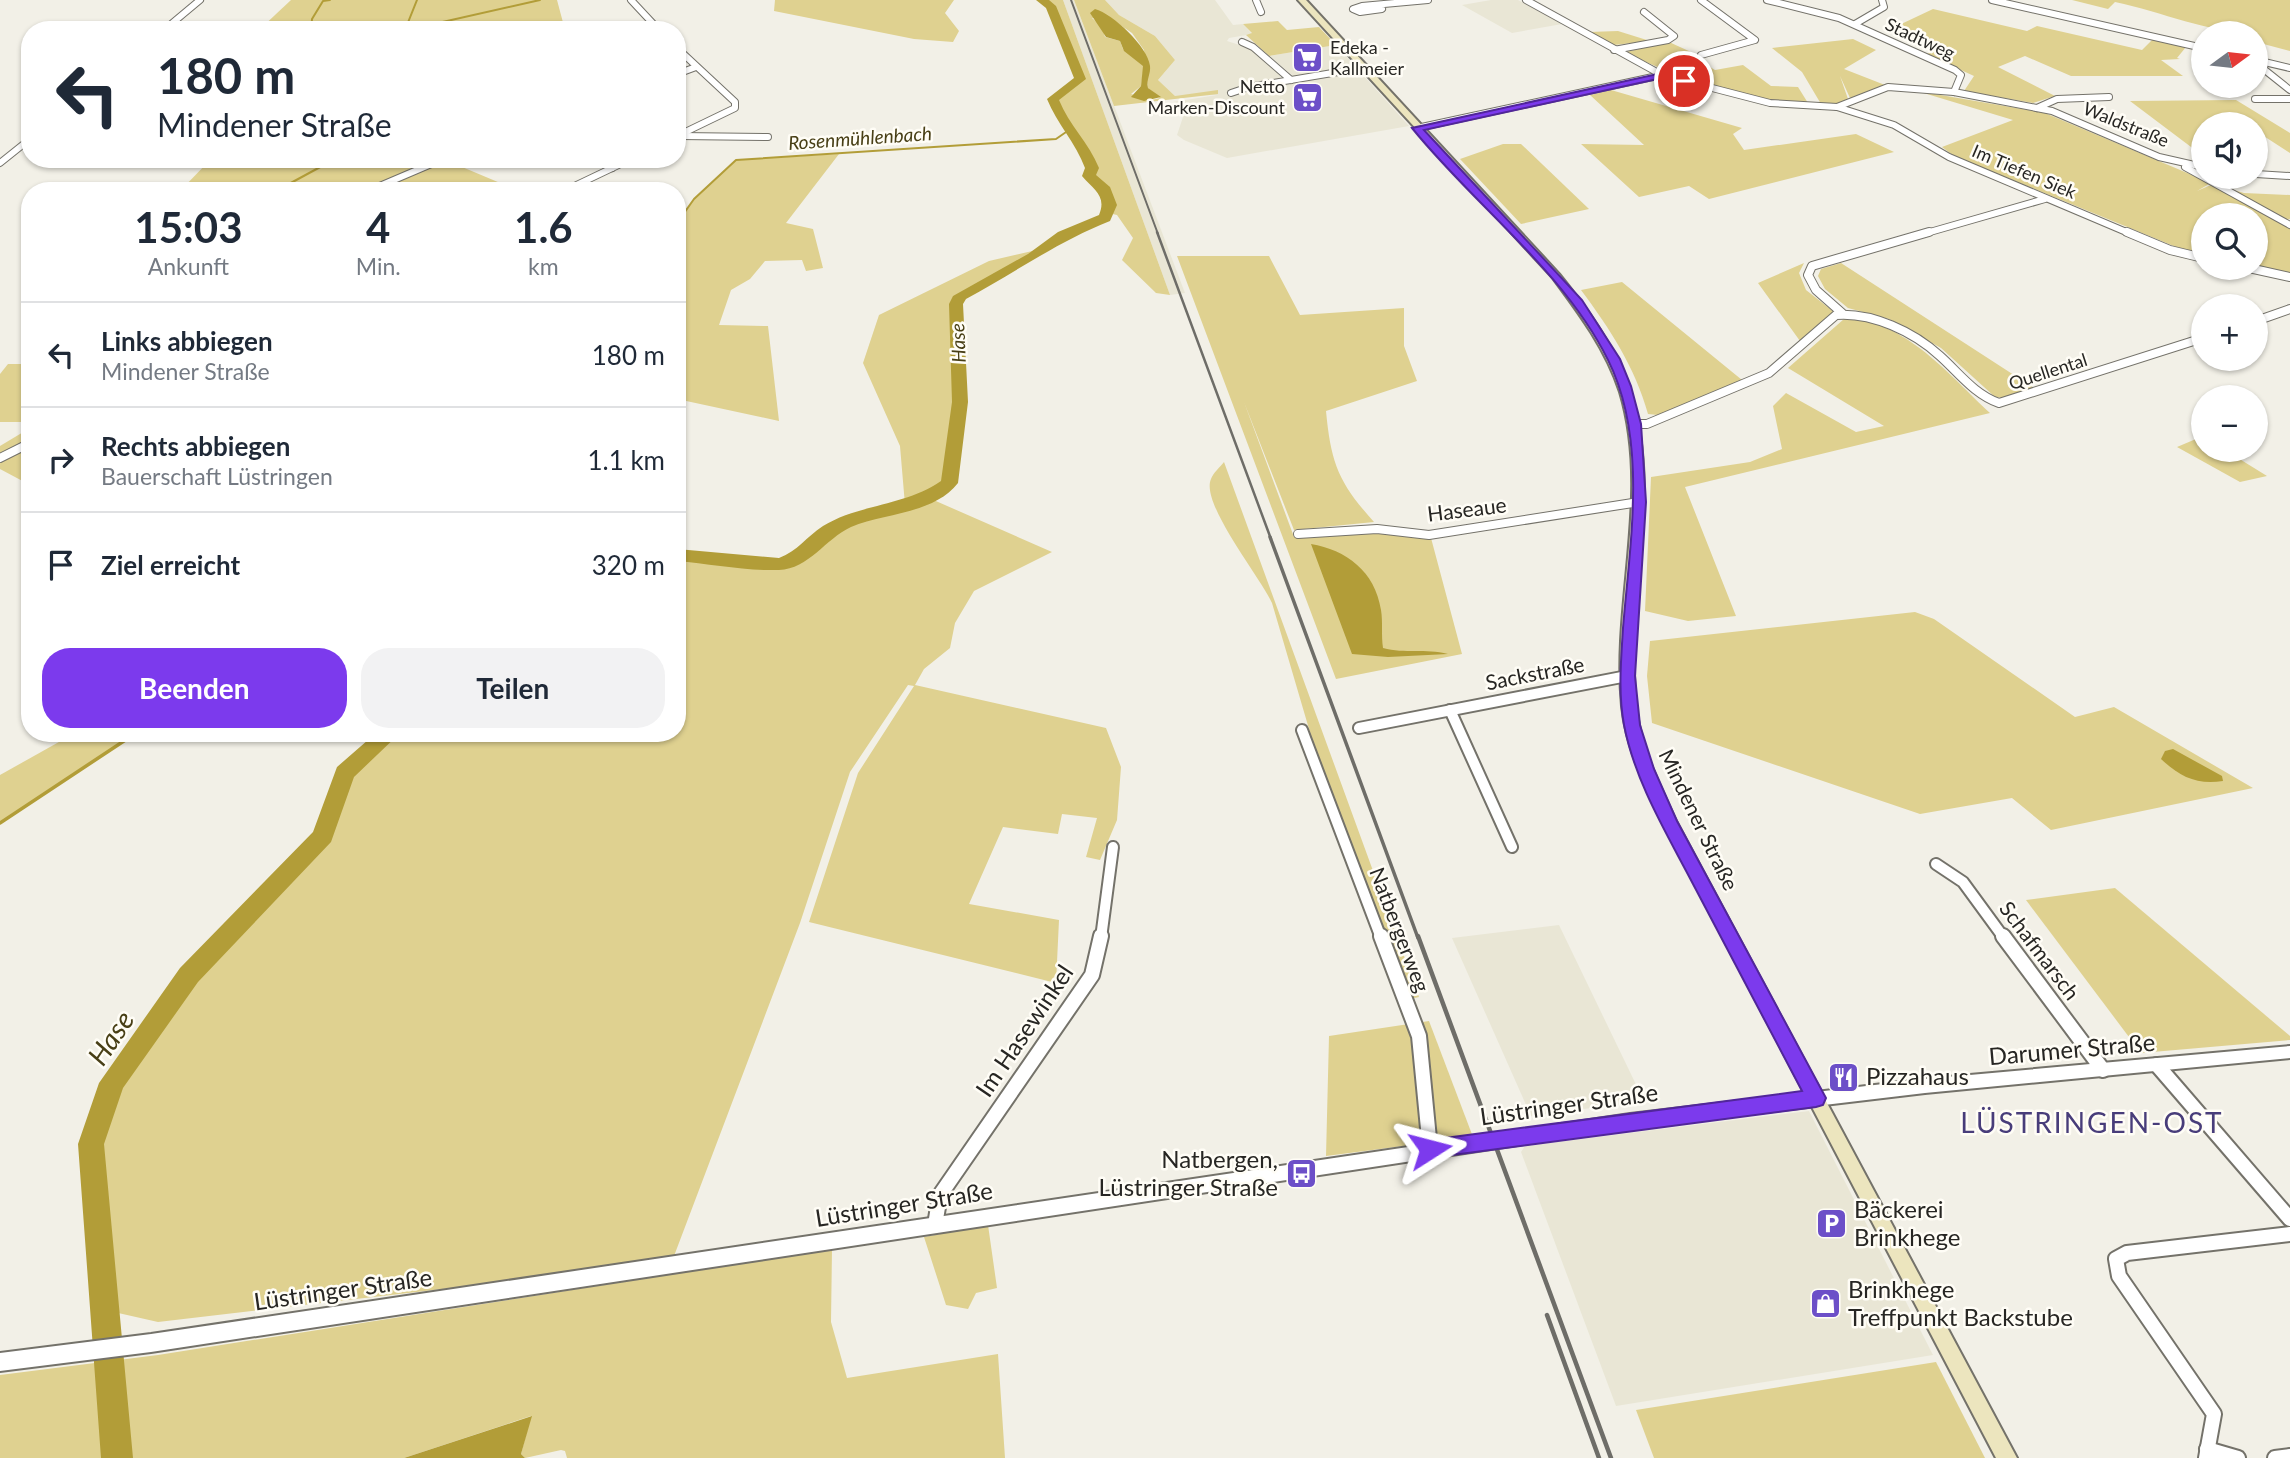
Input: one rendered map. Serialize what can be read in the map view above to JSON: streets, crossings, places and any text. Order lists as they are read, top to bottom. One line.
{"streets":{"main road":["Mindener Straße"],"street":["Stadtweg","Waldstraße","Im Tiefen Siek","Quellental","Haseaue","Sackstraße","Natbergerweg","Schafmarsch","Im Hasewinkel","Darumer Straße","Lüstringer Straße"]},"crossings":[["Stadtweg","Waldstraße"],["Waldstraße","Im Tiefen Siek"],["Im Tiefen Siek","Quellental"],["Haseaue","Mindener Straße"],["Sackstraße","Mindener Straße"],["Mindener Straße","Darumer Straße"],["Mindener Straße","Lüstringer Straße"],["Natbergerweg","Lüstringer Straße"],["Schafmarsch","Darumer Straße"],["Im Hasewinkel","Lüstringer Straße"],["Darumer Straße","Lüstringer Straße"]],"districts":["LÜSTRINGEN-OST"],"water":["Rosenmühlenbach","Hase"],"places":{"supermarket":["Edeka - Kallmeier","Netto Marken-Discount"],"restaurant":["Pizzahaus"],"bus stop":["Natbergen, Lüstringer Straße"],"parking":["Bäckerei Brinkhege"],"shop":["Brinkhege Treffpunkt Backstube"]},"north":"right","page":{"map_buttons":["+","−"],"turn":["180 m","Mindener Straße"],"eta":["15:03","Ankunft","4","Min.","1.6","km"],"list":[{"name":"Links abbiegen","note":"Mindener Straße","value":"180 m"},{"name":"Rechts abbiegen","note":"Bauerschaft Lüstringen","value":"1.1 km"},{"name":"Ziel erreicht","value":"320 m"}],"buttons":["Beenden","Teilen"]}}
